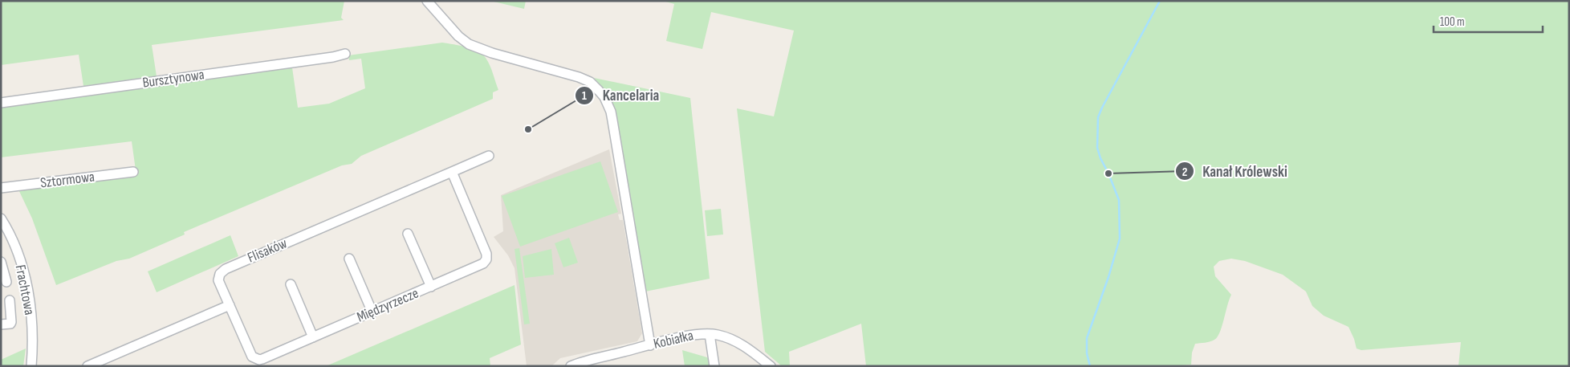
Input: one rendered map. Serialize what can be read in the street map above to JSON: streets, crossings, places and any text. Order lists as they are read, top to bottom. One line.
{"streets":{"street":["Bursztynowa","Sztormowa","Flisaków","Frachtowa","Międzyrzecze","Kobiałka"]},"crossings":[["Flisaków","Międzyrzecze"]],"places":["Kancelaria","Kanał Królewski"],"scale_bar":"100 m"}
